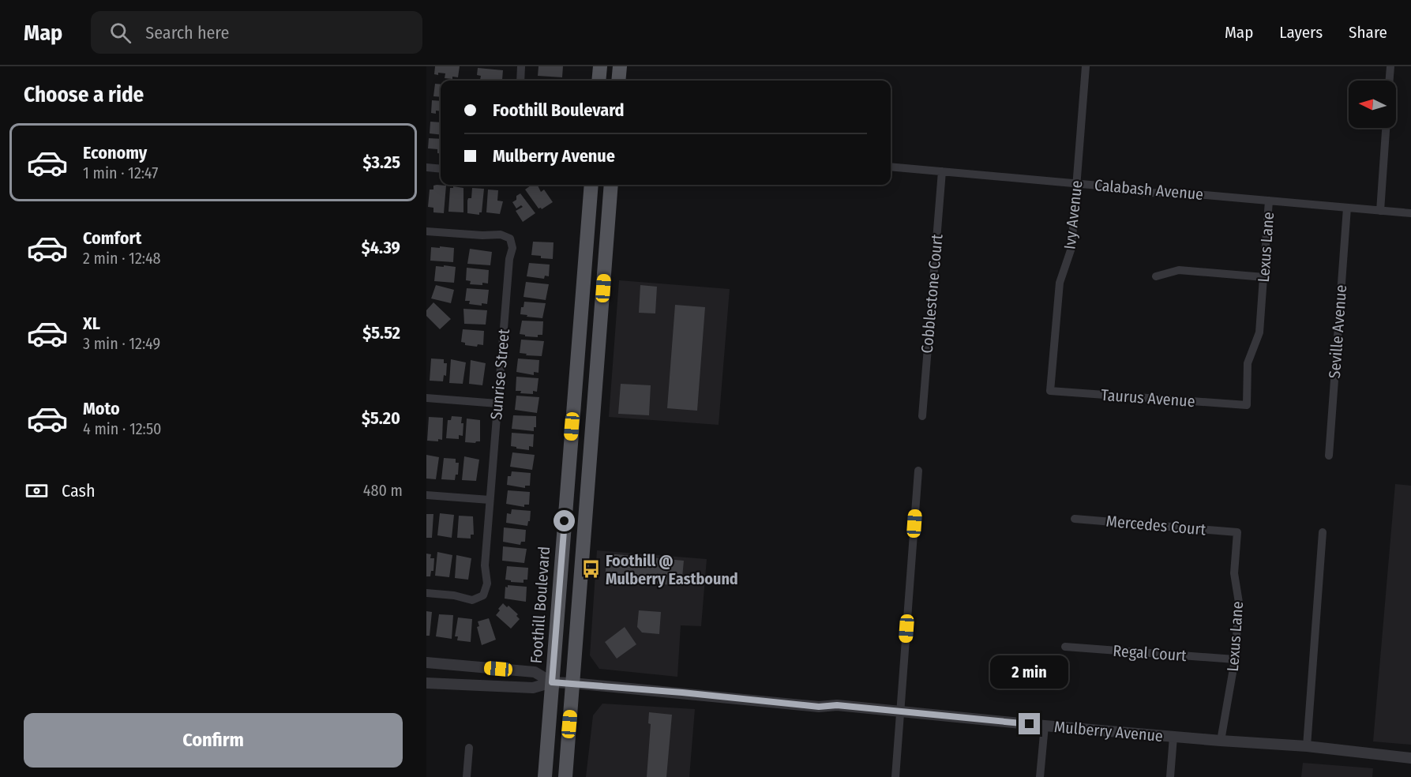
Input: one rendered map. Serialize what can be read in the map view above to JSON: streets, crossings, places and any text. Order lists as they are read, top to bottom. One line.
{"streets":{"main road":["Foothill Boulevard"],"street":["Calabash Avenue","Ivy Avenue","Lexus Lane","Cobblestone Court","Seville Avenue","Sunrise Street","Taurus Avenue","Mercedes Court","Regal Court","Mulberry Avenue"]},"crossings":[["Calabash Avenue","Ivy Avenue"],["Calabash Avenue","Lexus Lane"],["Calabash Avenue","Cobblestone Court"],["Calabash Avenue","Seville Avenue"],["Ivy Avenue","Taurus Avenue"],["Lexus Lane","Taurus Avenue"],["Lexus Lane","Mercedes Court"],["Lexus Lane","Regal Court"],["Lexus Lane","Mulberry Avenue"],["Foothill Boulevard","Mulberry Avenue"]],"places":{"bus stop":["Foothill @ Mulberry Eastbound"]},"north":"left","page":{"header":"Map","search":"Search here","nav":["Map","Layers","Share"],"heading":"Choose a ride","banner":["Foothill Boulevard","Mulberry Avenue"],"list":[{"name":"Economy","note":"1 min · 12:47","value":"$3.25"},{"name":"Comfort","note":"2 min · 12:48","value":"$4.39"},{"name":"XL","note":"3 min · 12:49","value":"$5.52"},{"name":"Moto","note":"4 min · 12:50","value":"$5.20"}],"pay":["Cash","480 m"],"bubble":"2 min","buttons":"Confirm"}}
